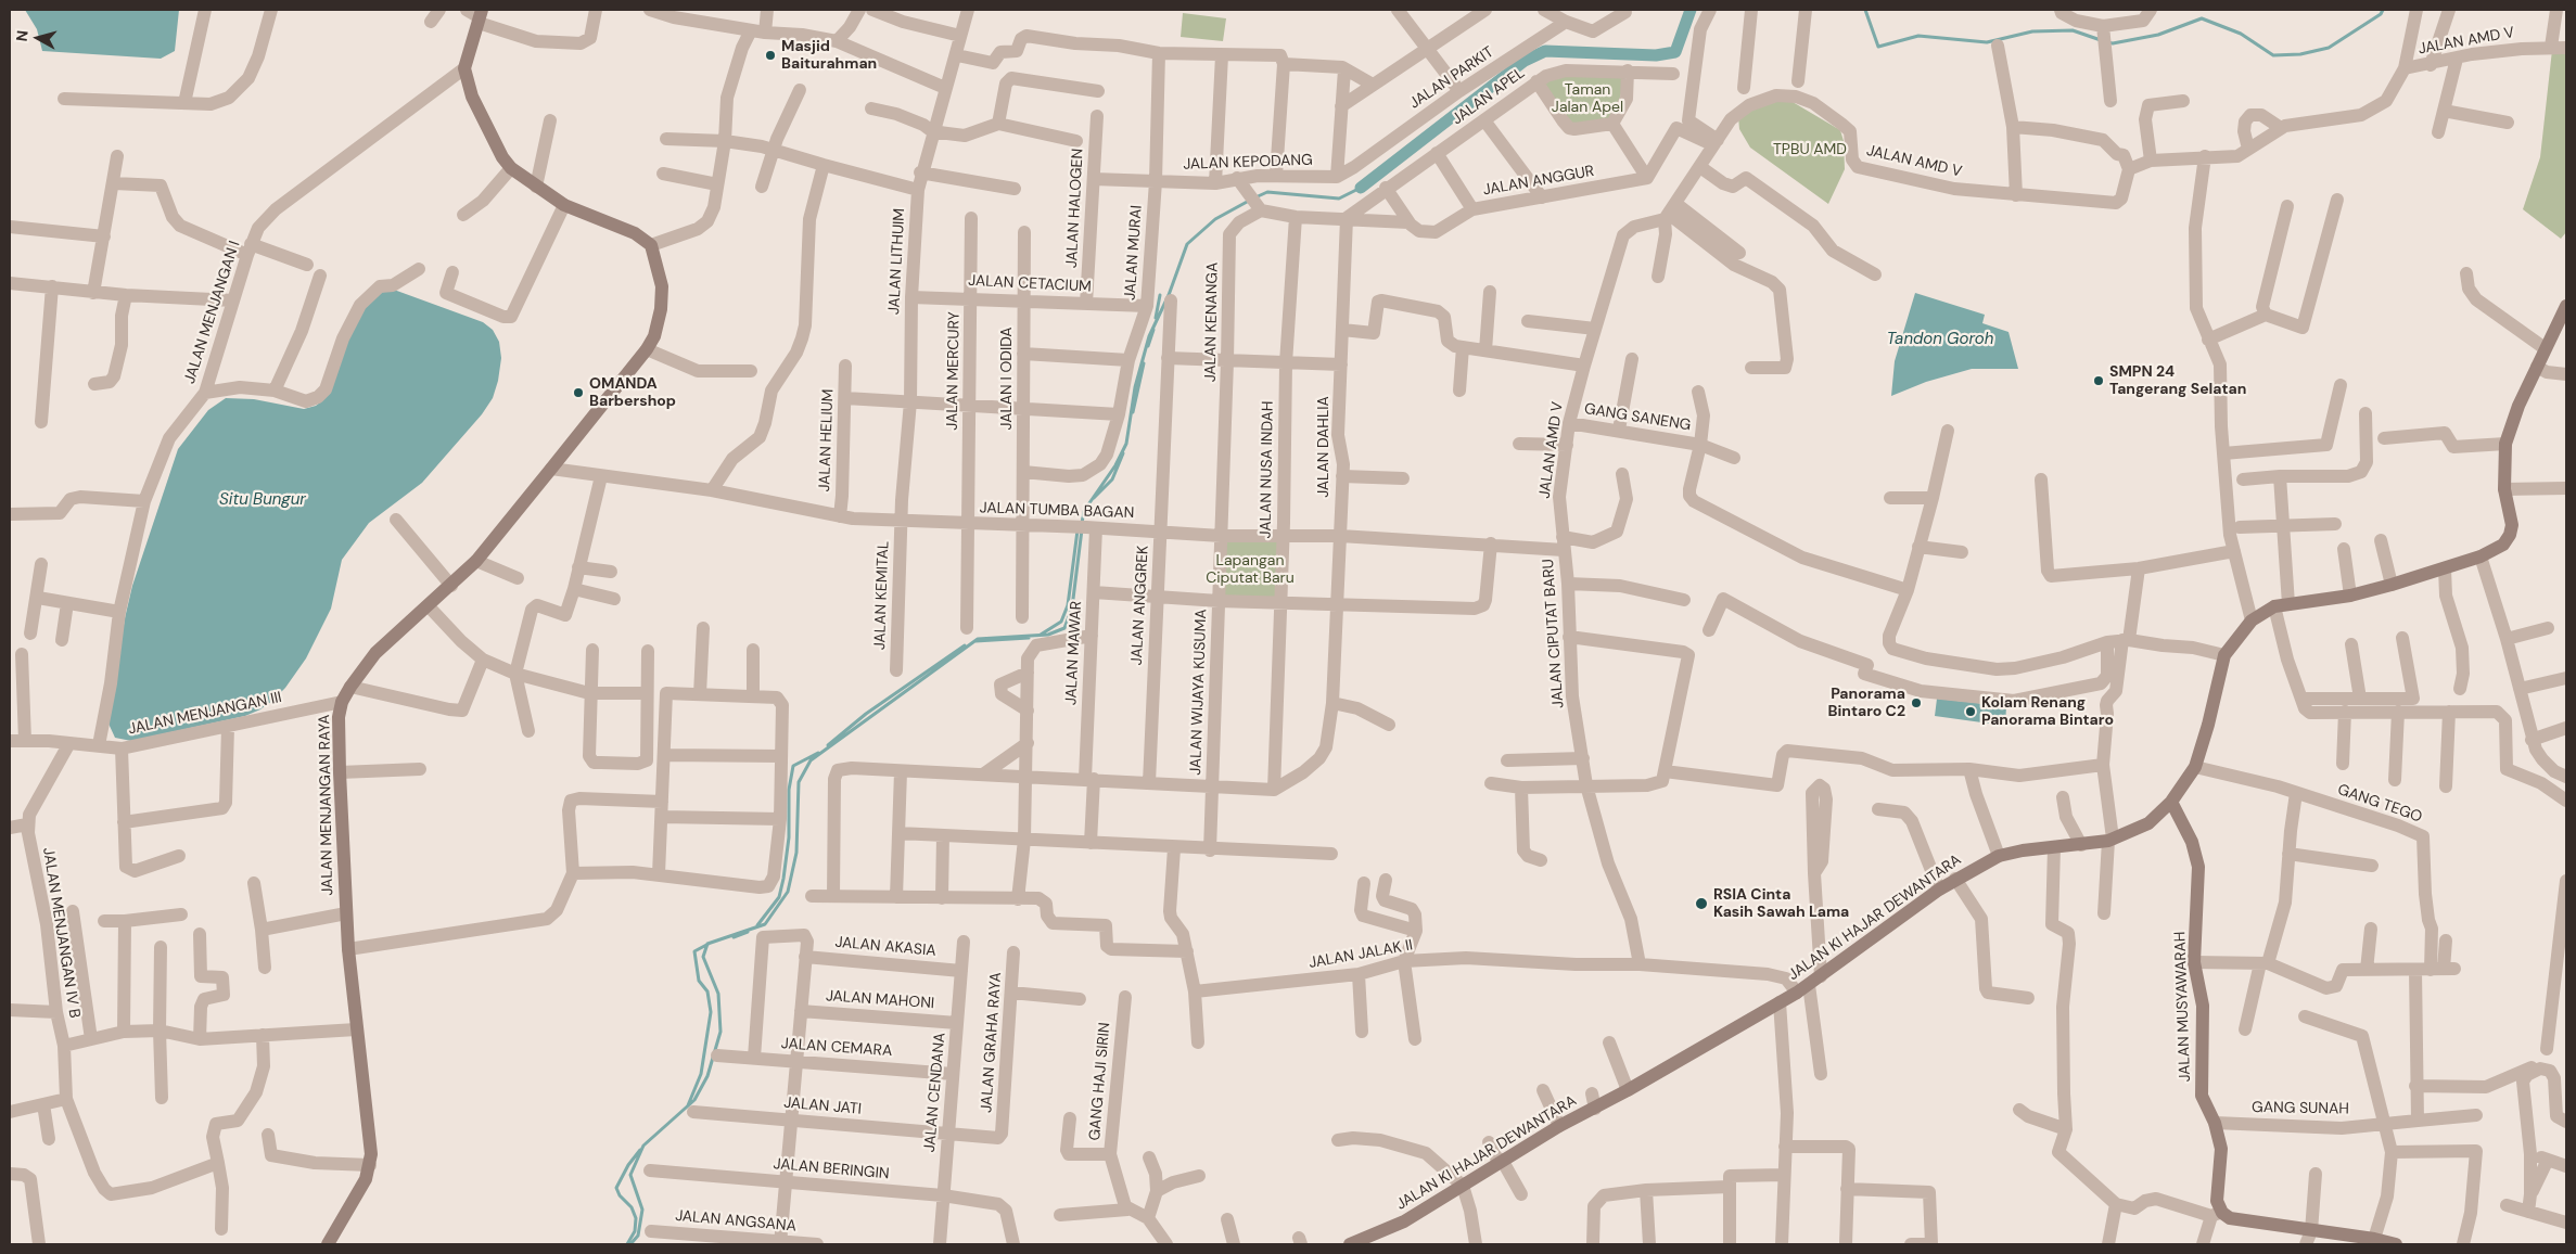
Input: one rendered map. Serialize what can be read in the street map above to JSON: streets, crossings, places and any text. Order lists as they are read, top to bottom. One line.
{"streets":{"main road":["JALAN MENJANGAN RAYA","JALAN KI HAJAR DEWANTARA","JALAN MUSYAWARAH"],"street":["JALAN AMD V","JALAN PARKIT","JALAN APEL","JALAN KEPODANG","JALAN ANGGUR","JALAN HALOGEN","JALAN MURAI","JALAN LITHUIM","JALAN CETACIUM","JALAN MENJANGAN I","JALAN KENANGA","JALAN MERCURY","JALAN I ODIDA","GANG SANENG","JALAN HELIUM","JALAN DAHLIA","JALAN NUSA INDAH","JALAN TUMBA BAGAN","JALAN KEMITAL","JALAN ANGGREK","JALAN CIPUTAT BARU","JALAN MAWAR","JALAN WIJAYA KUSUMA","JALAN MENJANGAN III","GANG TEGO","JALAN MENJANGAN IV B","JALAN AKASIA","JALAN JALAK II","JALAN MAHONI","JALAN GRAHA RAYA","JALAN CEMARA","GANG HAJI SIRIN","JALAN CENDANA","JALAN JATI","GANG SUNAH","JALAN BERINGIN","JALAN ANGSANA"]},"crossings":[["JALAN AMD V","GANG SANENG"],["JALAN AMD V","JALAN TUMBA BAGAN"],["JALAN AMD V","JALAN CIPUTAT BARU"],["JALAN PARKIT","JALAN KEPODANG"],["JALAN APEL","JALAN ANGGUR"],["JALAN APEL","JALAN DAHLIA"],["JALAN KEPODANG","JALAN HALOGEN"],["JALAN KEPODANG","JALAN MURAI"],["JALAN ANGGUR","JALAN DAHLIA"],["JALAN HALOGEN","JALAN CETACIUM"],["JALAN MURAI","JALAN CETACIUM"],["JALAN MURAI","JALAN I ODIDA"],["JALAN LITHUIM","JALAN CETACIUM"],["JALAN LITHUIM","JALAN TUMBA BAGAN"],["JALAN LITHUIM","JALAN KEMITAL"],["JALAN CETACIUM","JALAN MERCURY"],["JALAN CETACIUM","JALAN I ODIDA"],["JALAN MENJANGAN I","JALAN MENJANGAN III"],["JALAN KENANGA","JALAN TUMBA BAGAN"],["JALAN KENANGA","JALAN WIJAYA KUSUMA"],["JALAN MERCURY","JALAN TUMBA BAGAN"],["JALAN I ODIDA","JALAN TUMBA BAGAN"],["JALAN HELIUM","JALAN TUMBA BAGAN"],["JALAN DAHLIA","JALAN NUSA INDAH"],["JALAN DAHLIA","JALAN TUMBA BAGAN"],["JALAN NUSA INDAH","JALAN TUMBA BAGAN"],["JALAN TUMBA BAGAN","JALAN KEMITAL"],["JALAN TUMBA BAGAN","JALAN ANGGREK"],["JALAN TUMBA BAGAN","JALAN CIPUTAT BARU"],["JALAN TUMBA BAGAN","JALAN MAWAR"],["JALAN TUMBA BAGAN","JALAN WIJAYA KUSUMA"],["JALAN TUMBA BAGAN","JALAN MENJANGAN RAYA"],["JALAN CIPUTAT BARU","JALAN JALAK II"],["JALAN MENJANGAN III","JALAN MENJANGAN RAYA"],["GANG TEGO","JALAN KI HAJAR DEWANTARA"],["JALAN KI HAJAR DEWANTARA","JALAN MUSYAWARAH"],["JALAN AKASIA","JALAN CENDANA"],["JALAN MAHONI","JALAN CENDANA"],["JALAN MUSYAWARAH","GANG SUNAH"],["JALAN GRAHA RAYA","JALAN JATI"],["JALAN CEMARA","JALAN CENDANA"],["JALAN CENDANA","JALAN JATI"],["JALAN CENDANA","JALAN BERINGIN"]],"water":["Tandon Goroh","Situ Bungur"],"parks":["Taman Jalan Apel","TPBU AMD","Lapangan Ciputat Baru"],"places":["Masjid Baiturahman","SMPN 24 Tangerang Selatan","OMANDA Barbershop","Panorama Bintaro C2","Kolam Renang Panorama Bintaro","RSIA Cinta Kasih Sawah Lama"],"north":"left"}
